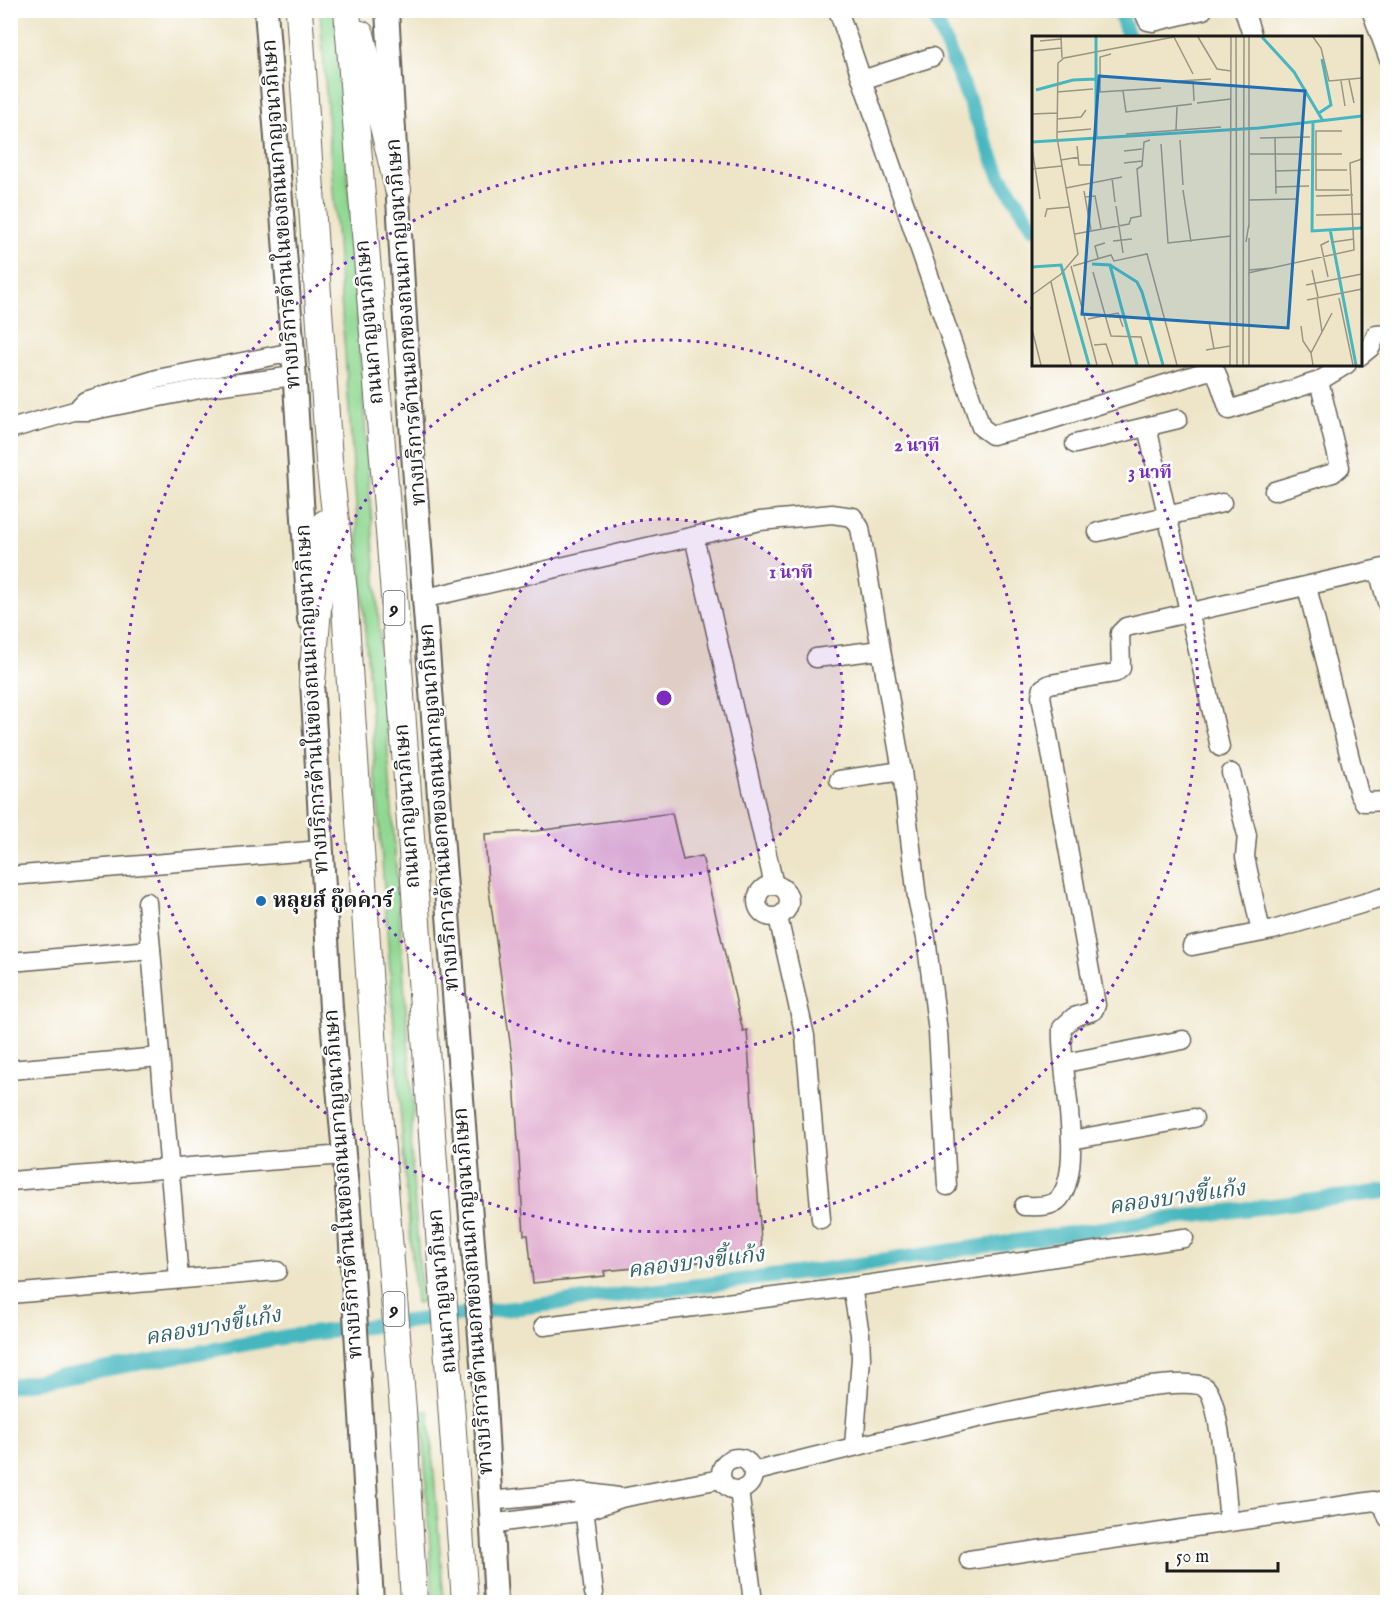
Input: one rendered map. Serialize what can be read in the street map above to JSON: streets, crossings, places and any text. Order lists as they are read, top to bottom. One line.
{"streets":{"highway":["ถนนกาญจนาภิเษก","9"],"main road":["ทางบริการด้านในของถนนกาญจนาภิเษก","ทางบริการด้านนอกของถนนกาญจนาภิเษก"]},"water":["คลองบางขี้แก้ง"],"places":["หลุยส์ กู๊ดคาร์"],"scale_bar":"50 m","rings":["2 นาที","3 นาที","1 นาที"]}
